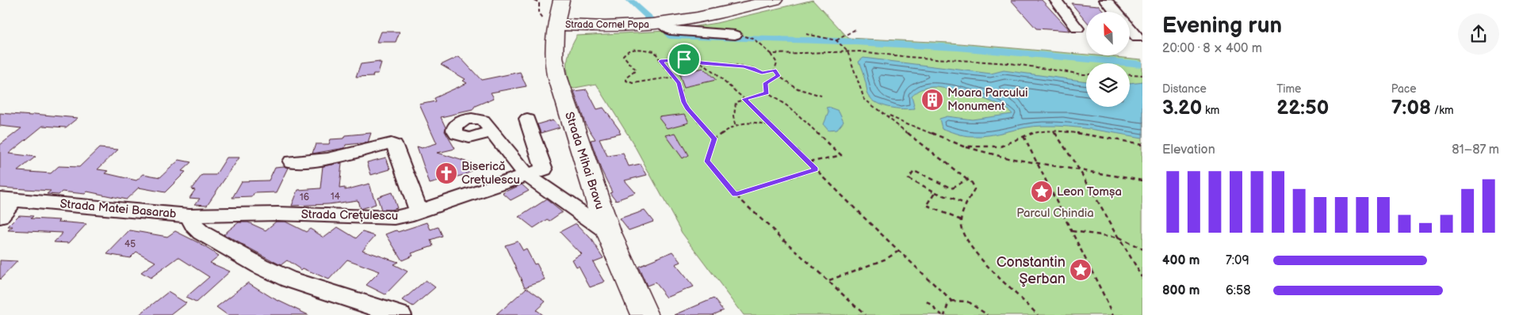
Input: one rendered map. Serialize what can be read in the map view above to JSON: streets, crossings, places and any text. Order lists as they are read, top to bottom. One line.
{"streets":{"main road":["Strada Cornel Popa","Strada Mihai Bravu"],"street":["Strada Matei Basarab","Strada Crețulescu"]},"crossings":[["Strada Cornel Popa","Strada Mihai Bravu"],["Strada Matei Basarab","Strada Crețulescu"]],"parks":["Parcul Chindia"],"places":{"building":["Moara Parcului Monument"],"church":["Biserică Crețulescu"],"place":["Leon Tomșa","Constantin Şerban"]},"house_numbers":["14","16","45"],"north":"top left","page":{"heading":["Evening run","20:00 · 8 × 400 m"],"stats":[["Distance","3.20 km"],["Time","22:50"],["Pace","7:08 /km"]],"chart":["Elevation","81–87 m"],"list":[{"name":"400 m","note":"7:09"},{"name":"800 m","note":"6:58"}]}}
